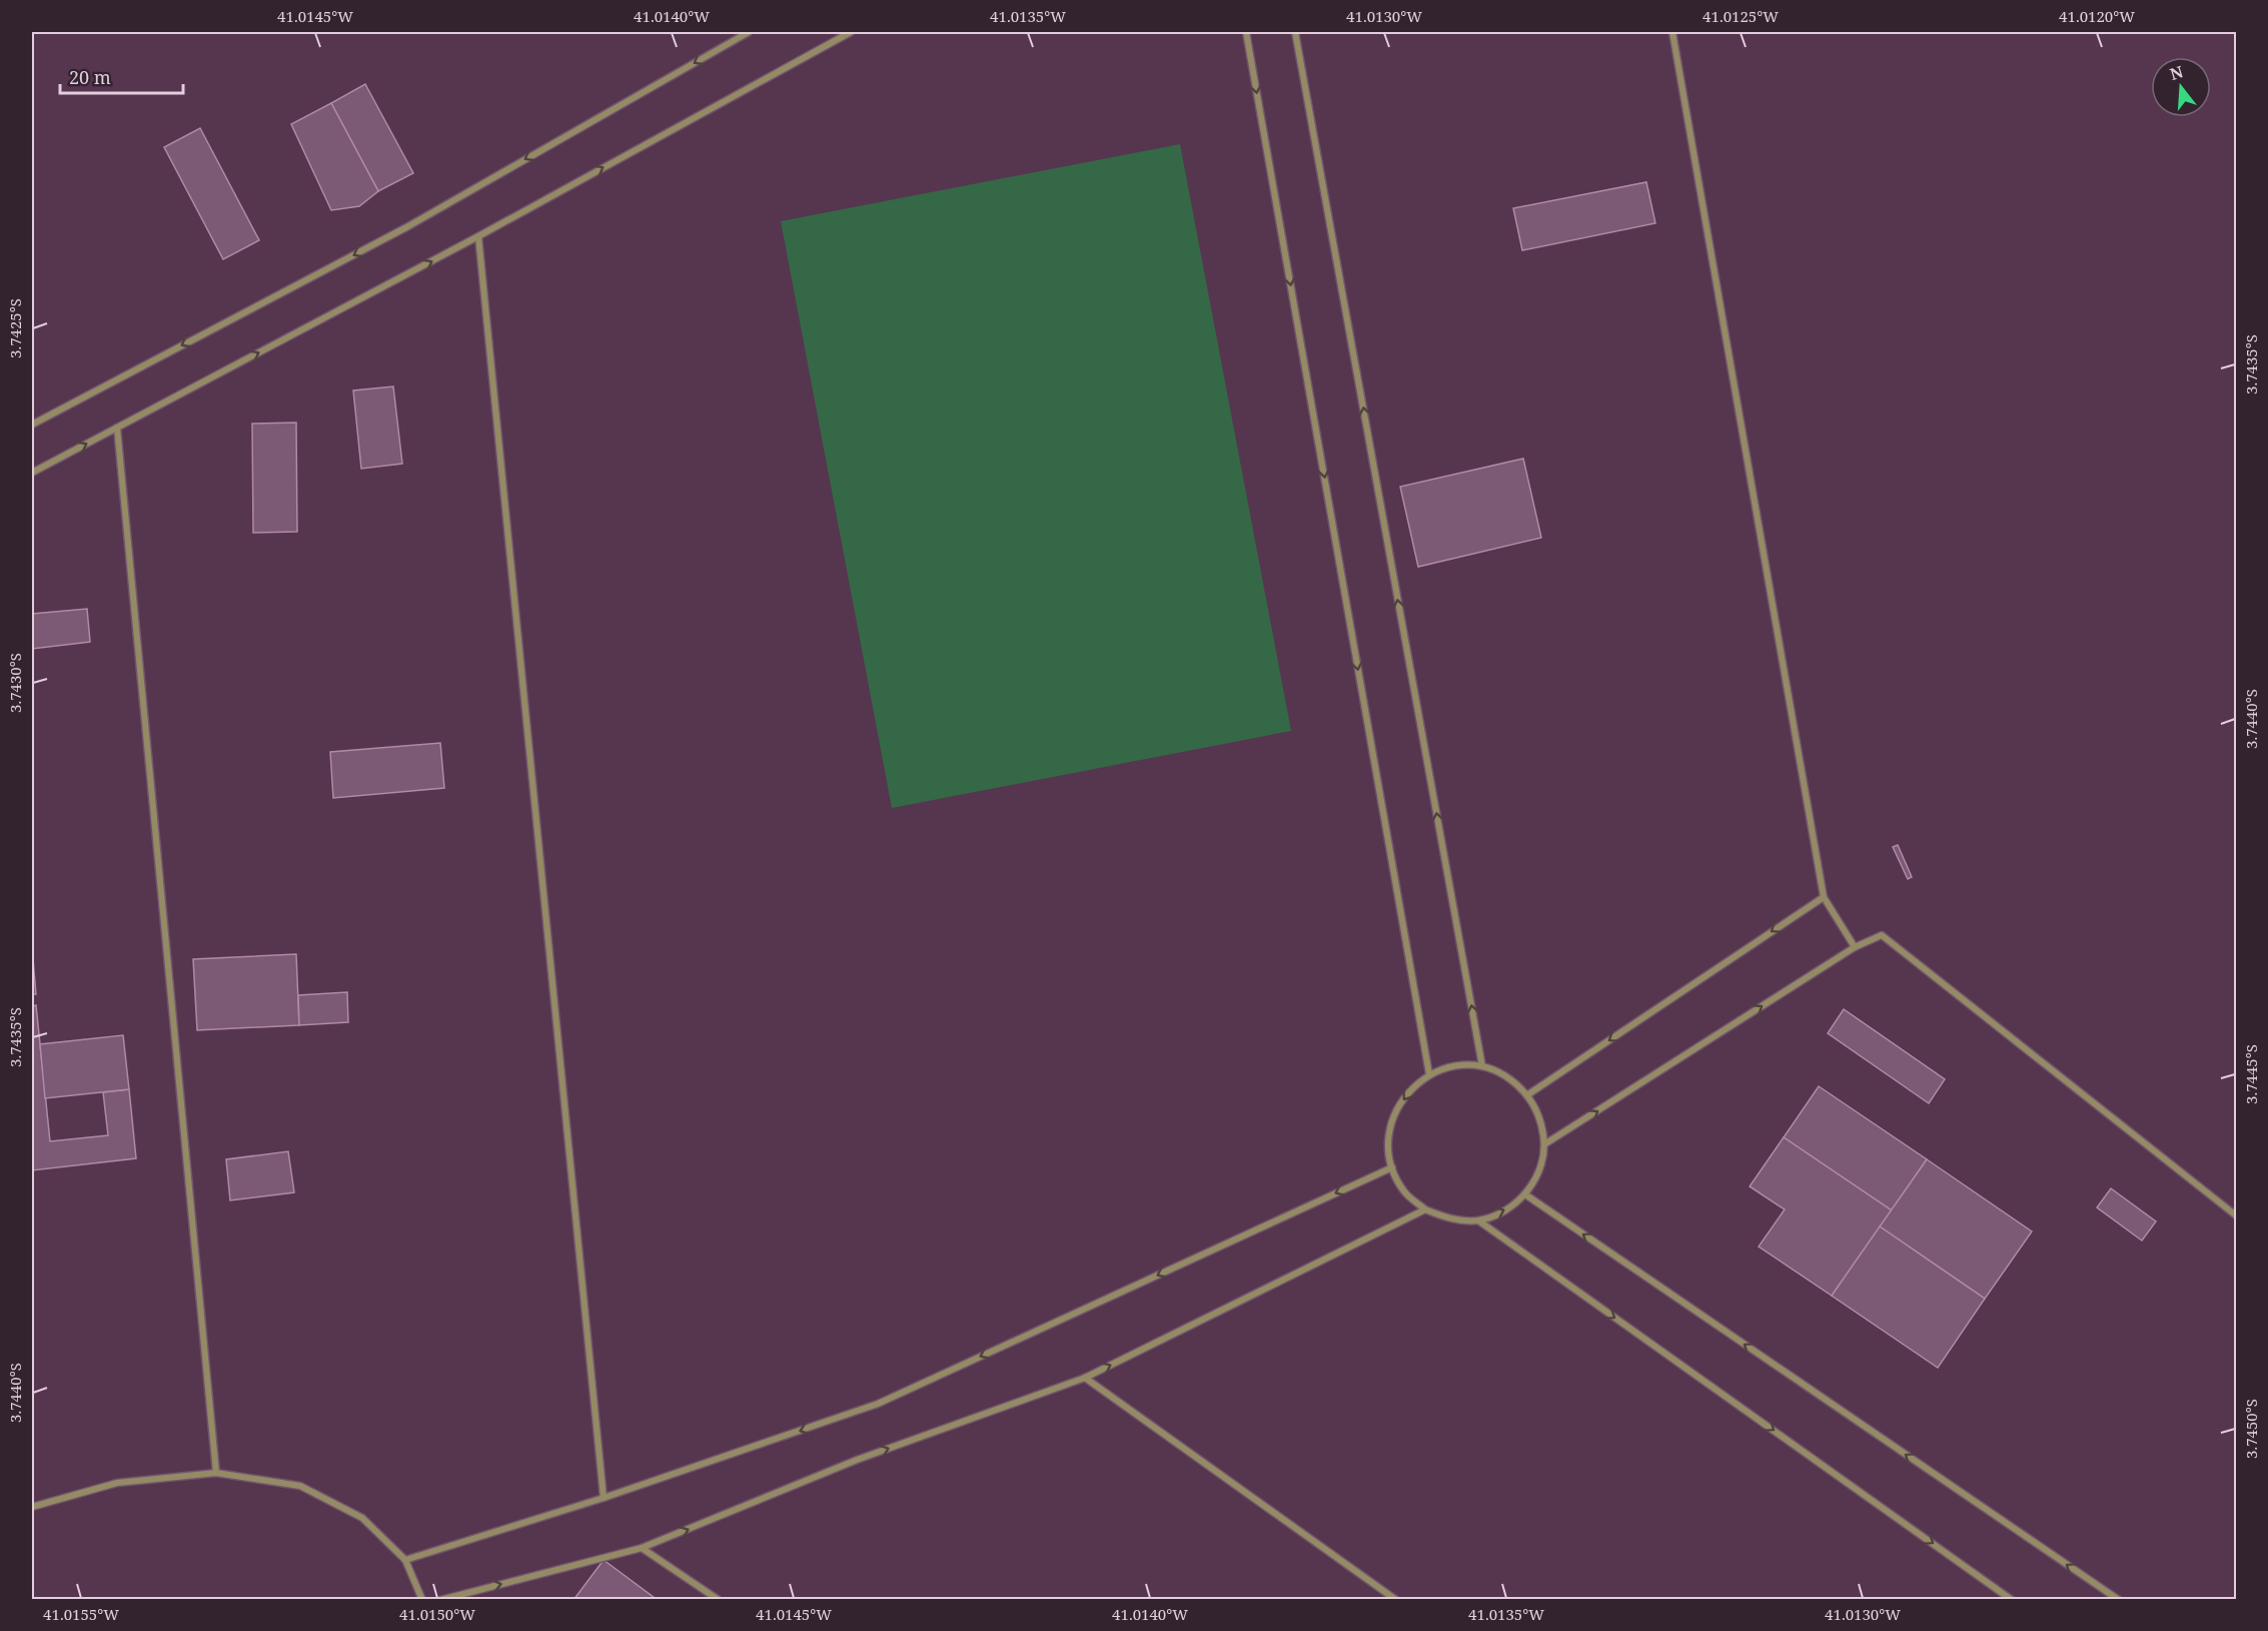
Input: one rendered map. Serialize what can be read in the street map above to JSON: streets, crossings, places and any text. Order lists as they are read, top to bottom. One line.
{"scale_bar":"20 m","north":"top","coordinates":["41.0145°W","41.0140°W","41.0135°W","41.0130°W","41.0125°W","41.0120°W","3.7425°S","3.7435°S","3.7430°S","3.7440°S","3.7445°S","3.7450°S","41.0155°W","41.0150°W"]}
